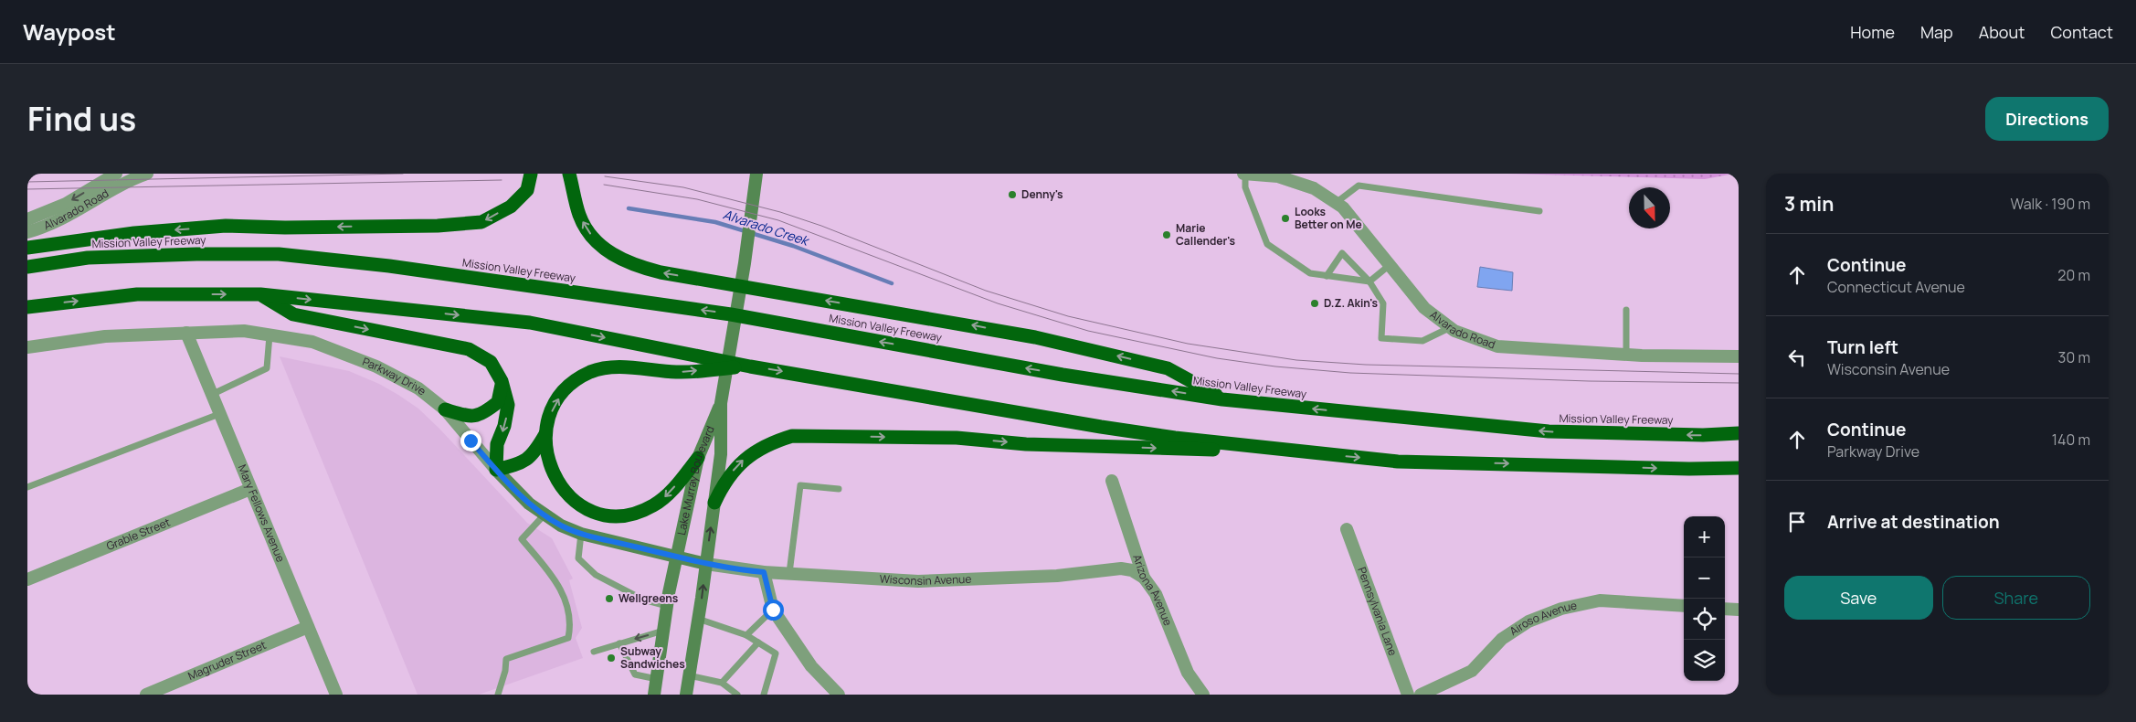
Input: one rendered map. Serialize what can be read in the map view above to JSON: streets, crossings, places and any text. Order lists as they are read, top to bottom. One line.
{"streets":{"highway":["Mission Valley Freeway"],"main road":["Parkway Drive","Lake Murray Boulevard"],"street":["Alvarado Road","Mary Fellows Avenue","Grable Street","Wisconsin Avenue","Arizona Avenue","Pennsylvania Lane","Airoso Avenue","Magruder Street"]},"crossings":[["Parkway Drive","Lake Murray Boulevard"],["Parkway Drive","Mary Fellows Avenue"],["Parkway Drive","Wisconsin Avenue"],["Lake Murray Boulevard","Wisconsin Avenue"],["Mary Fellows Avenue","Grable Street"],["Mary Fellows Avenue","Magruder Street"],["Wisconsin Avenue","Arizona Avenue"]],"water":["Alvarado Creek"],"places":["Denny's","Looks Better on Me","Marie Callender's","D.Z. Akin's","Wellgreens","Subway Sandwiches"],"north":"bottom","page":{"header":"Waypost","nav":["Home","Map","About","Contact"],"title":"Find us","buttons":["Directions",["Save","Share"]],"heading":["3 min","Walk · 190 m"],"list":[["Continue","Connecticut Avenue","20 m"],["Turn left","Wisconsin Avenue","30 m"],["Continue","Parkway Drive","140 m"],"Arrive at destination"],"map_buttons":["+","−"]}}
